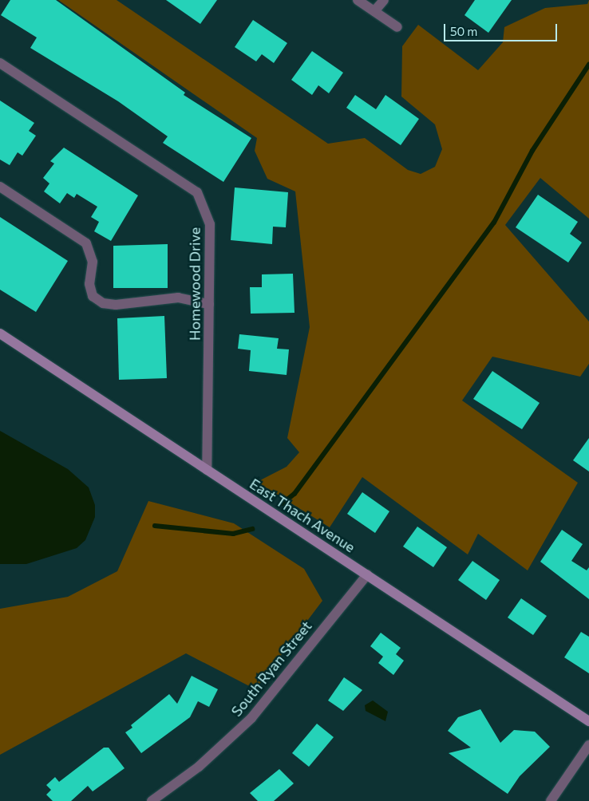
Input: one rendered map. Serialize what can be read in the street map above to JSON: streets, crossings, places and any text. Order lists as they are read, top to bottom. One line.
{"streets":{"street":["Homewood Drive","East Thach Avenue","South Ryan Street"]},"crossings":[["Homewood Drive","East Thach Avenue"],["East Thach Avenue","South Ryan Street"]],"scale_bar":"50 m"}
